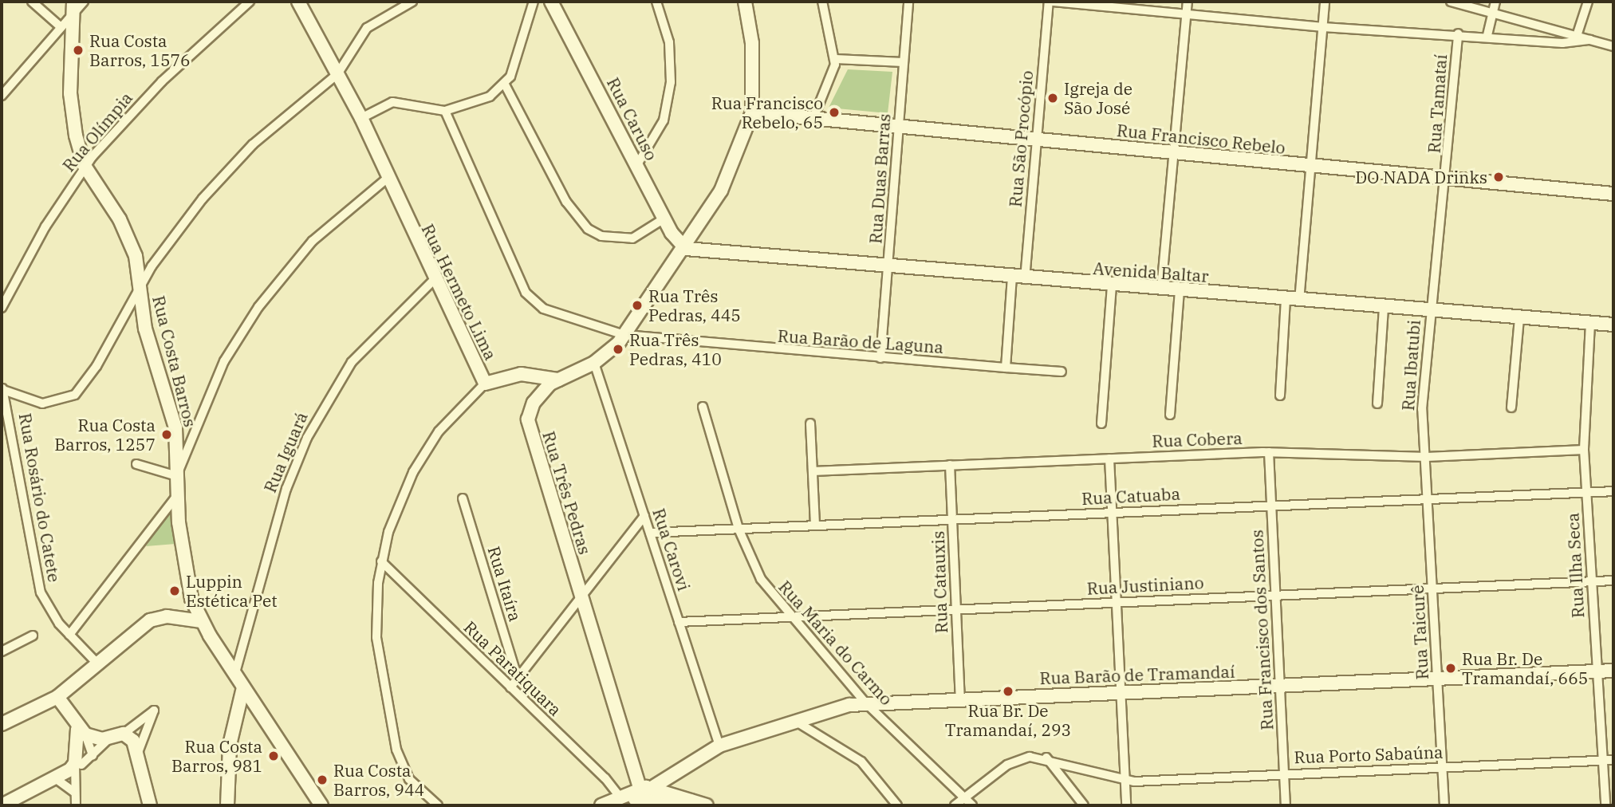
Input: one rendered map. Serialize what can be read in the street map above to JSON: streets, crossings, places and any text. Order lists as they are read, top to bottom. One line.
{"streets":{"street":["Rua Tamataí","Rua Caruso","Rua Olímpia","Rua São Procópio","Rua Francisco Rebelo","Rua Duas Barras","Avenida Baltar","Rua Hermeto Lima","Rua Barão de Laguna","Rua Costa Barros","Rua Ibatubi","Rua Cobera","Rua Iguará","Rua Três Pedras","Rua Catuaba","Rua Rosário do Catete","Rua Carovi","Rua Ilha Seca","Rua Catauxis","Rua Itaíra","Rua Justiniano","Rua Francisco dos Santos","Rua Taicurê","Rua Maria do Carmo","Rua Paratiquara","Rua Barão de Tramandaí","Rua Porto Sabaúna"]},"crossings":[["Rua Tamataí","Rua Francisco Rebelo"],["Rua Tamataí","Avenida Baltar"],["Rua Tamataí","Rua Ibatubi"],["Rua Caruso","Avenida Baltar"],["Rua Caruso","Rua Três Pedras"],["Rua Olímpia","Rua Costa Barros"],["Rua São Procópio","Rua Francisco Rebelo"],["Rua São Procópio","Avenida Baltar"],["Rua Francisco Rebelo","Rua Duas Barras"],["Rua Francisco Rebelo","Rua Três Pedras"],["Rua Duas Barras","Avenida Baltar"],["Rua Duas Barras","Rua Barão de Laguna"],["Avenida Baltar","Rua Ibatubi"],["Avenida Baltar","Rua Três Pedras"],["Avenida Baltar","Rua Ilha Seca"],["Rua Hermeto Lima","Rua Iguará"],["Rua Hermeto Lima","Rua Paratiquara"],["Rua Barão de Laguna","Rua Três Pedras"],["Rua Costa Barros","Rua Iguará"],["Rua Ibatubi","Rua Cobera"],["Rua Ibatubi","Rua Taicurê"],["Rua Cobera","Rua Ilha Seca"],["Rua Cobera","Rua Catauxis"],["Rua Cobera","Rua Francisco dos Santos"],["Rua Cobera","Rua Taicurê"],["Rua Três Pedras","Rua Carovi"],["Rua Três Pedras","Rua Barão de Tramandaí"],["Rua Catuaba","Rua Carovi"],["Rua Catuaba","Rua Ilha Seca"],["Rua Catuaba","Rua Catauxis"],["Rua Catuaba","Rua Francisco dos Santos"],["Rua Catuaba","Rua Taicurê"],["Rua Catuaba","Rua Maria do Carmo"],["Rua Carovi","Rua Justiniano"],["Rua Carovi","Rua Barão de Tramandaí"],["Rua Ilha Seca","Rua Justiniano"],["Rua Ilha Seca","Rua Barão de Tramandaí"],["Rua Ilha Seca","Rua Porto Sabaúna"],["Rua Catauxis","Rua Justiniano"],["Rua Catauxis","Rua Barão de Tramandaí"],["Rua Justiniano","Rua Francisco dos Santos"],["Rua Justiniano","Rua Taicurê"],["Rua Justiniano","Rua Maria do Carmo"],["Rua Francisco dos Santos","Rua Barão de Tramandaí"],["Rua Francisco dos Santos","Rua Porto Sabaúna"],["Rua Taicurê","Rua Barão de Tramandaí"],["Rua Taicurê","Rua Porto Sabaúna"],["Rua Maria do Carmo","Rua Barão de Tramandaí"]],"places":["Rua Costa Barros, 1576","Igreja de São José","Rua Francisco Rebelo, 65","DO NADA Drinks","Rua Três Pedras, 445","Rua Três Pedras, 410","Rua Costa Barros, 1257","Luppin Estética Pet","Rua Br. De Tramandaí, 665","Rua Br. De Tramandaí, 293","Rua Costa Barros, 981","Rua Costa Barros, 944"]}
